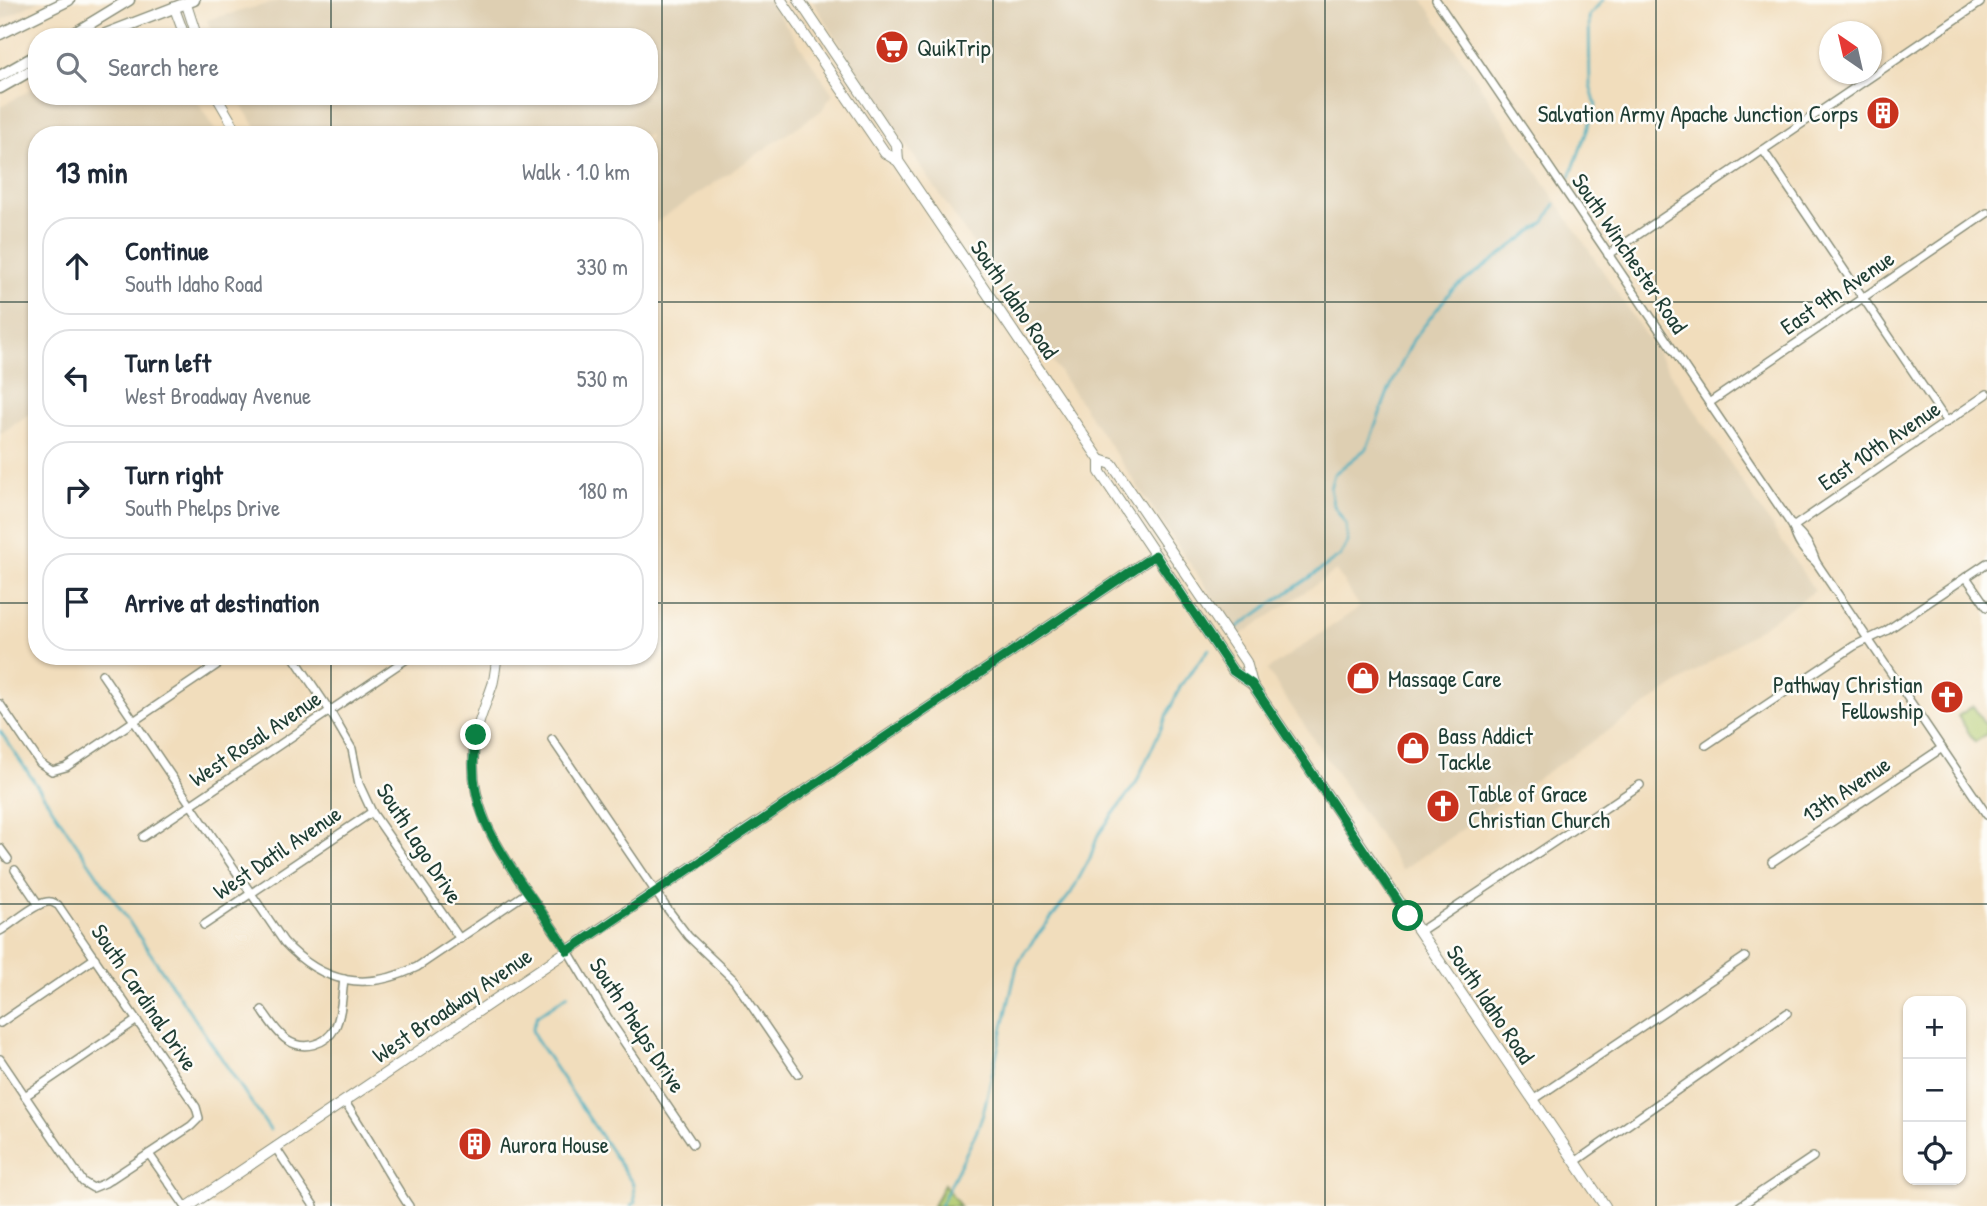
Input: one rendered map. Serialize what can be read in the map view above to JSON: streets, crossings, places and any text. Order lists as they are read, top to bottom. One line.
{"streets":{"main road":["South Idaho Road","West Broadway Avenue"],"street":["South Winchester Road","East 9th Avenue","East 10th Avenue","West Rosal Avenue","13th Avenue","South Lago Drive","West Datil Avenue","South Cardinal Drive","South Phelps Drive"]},"crossings":[["South Winchester Road","East 9th Avenue"],["South Winchester Road","East 10th Avenue"],["South Winchester Road","13th Avenue"],["South Idaho Road","West Broadway Avenue"],["West Rosal Avenue","South Lago Drive"],["South Lago Drive","West Datil Avenue"],["West Broadway Avenue","South Phelps Drive"]],"places":{"supermarket":["QuikTrip"],"building":["Salvation Army Apache Junction Corps","Aurora House"],"shop":["Massage Care","Bass Addict Tackle"],"church":["Pathway Christian Fellowship","Table of Grace Christian Church"]},"north":"top left","page":{"search":"Search here","heading":["13 min","Walk · 1.0 km"],"list":[["Continue","South Idaho Road","330 m"],["Turn left","West Broadway Avenue","530 m"],["Turn right","South Phelps Drive","180 m"],"Arrive at destination"],"map_buttons":["+","−"]}}
